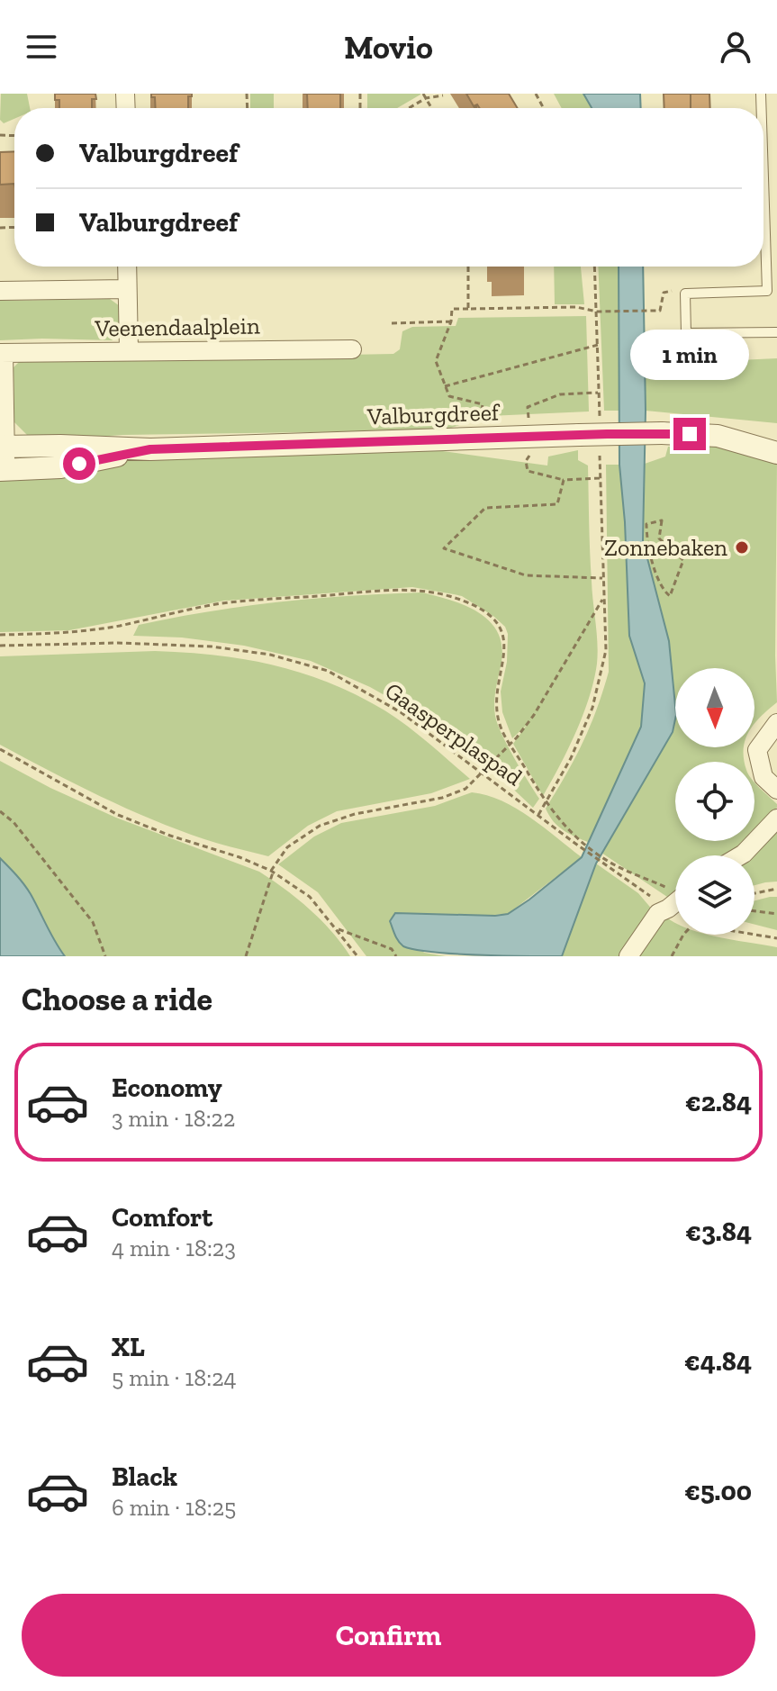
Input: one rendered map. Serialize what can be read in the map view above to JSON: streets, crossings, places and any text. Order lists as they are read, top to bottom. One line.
{"streets":{"street":["Veenendaalplein","Valburgdreef"],"path":["Gaasperplaspad"]},"crossings":[["Veenendaalplein","Valburgdreef"]],"places":["Zonnebaken"],"north":"bottom","page":{"header":"Movio","banner":["Valburgdreef","Valburgdreef"],"bubble":"1 min","heading":"Choose a ride","list":[{"name":"Economy","note":"3 min · 18:22","value":"€2.84"},{"name":"Comfort","note":"4 min · 18:23","value":"€3.84"},{"name":"XL","note":"5 min · 18:24","value":"€4.84"},{"name":"Black","note":"6 min · 18:25","value":"€5.00"}],"buttons":"Confirm"}}
